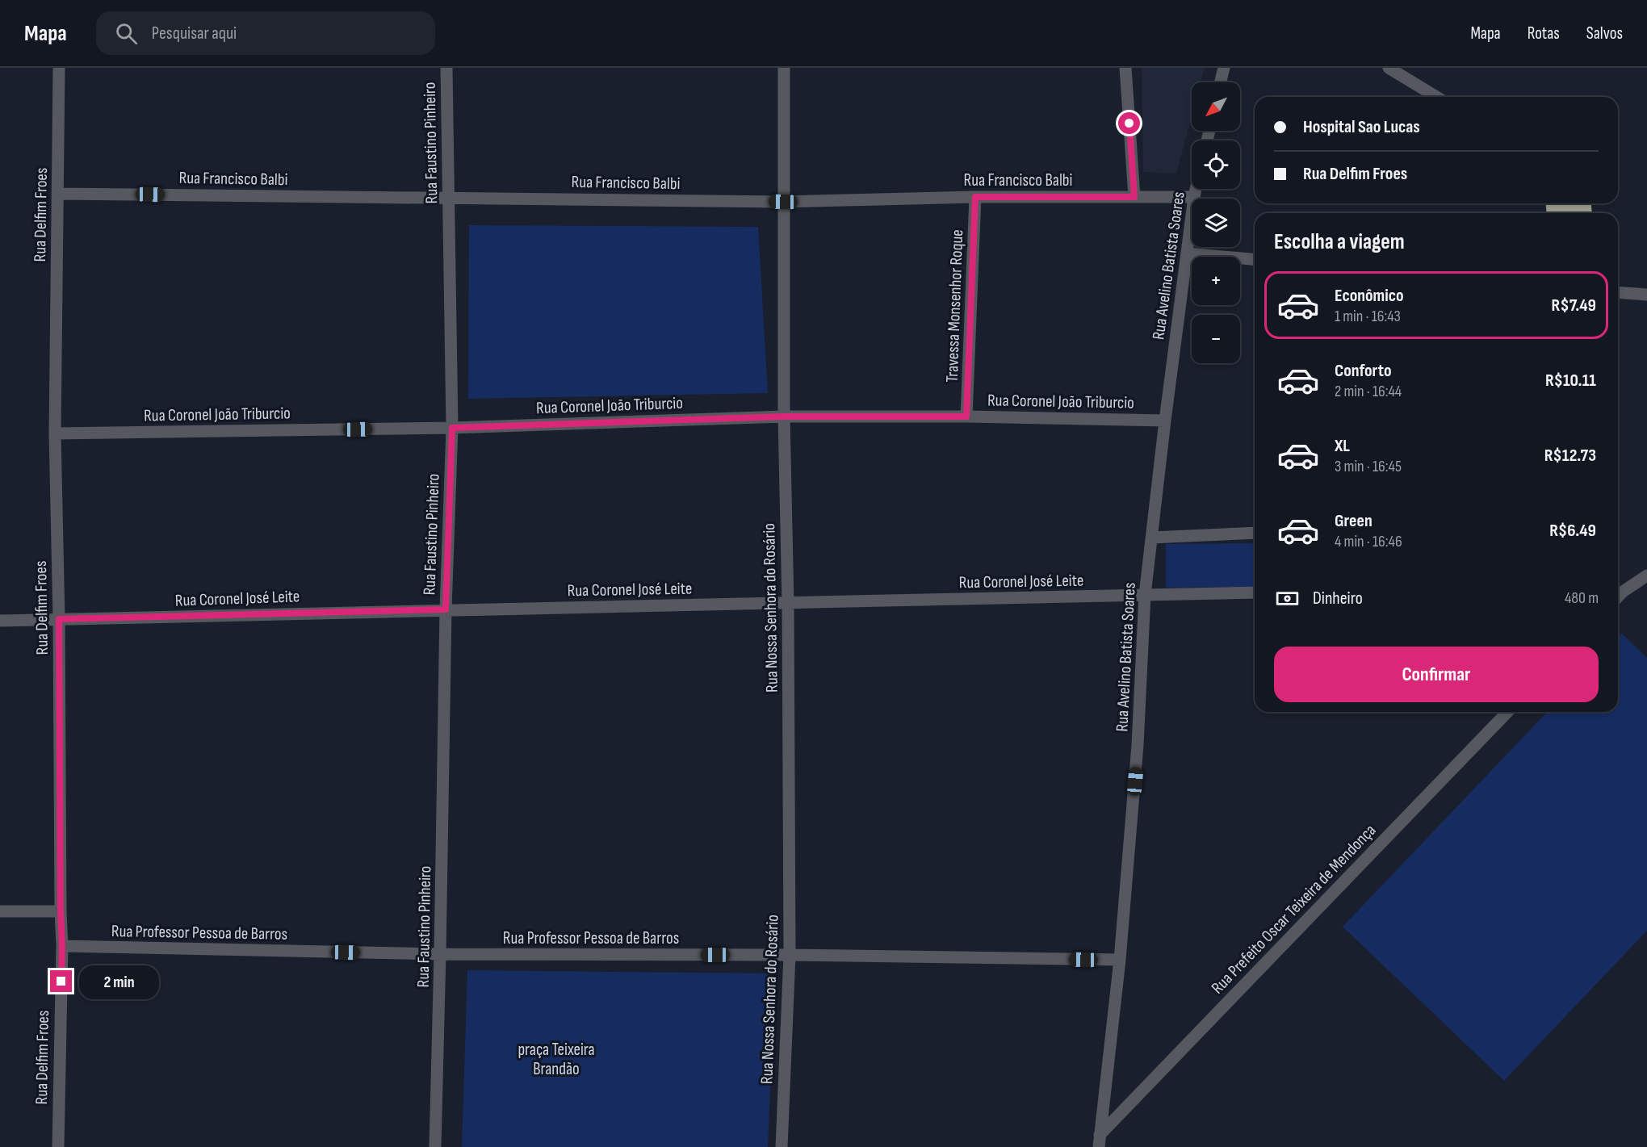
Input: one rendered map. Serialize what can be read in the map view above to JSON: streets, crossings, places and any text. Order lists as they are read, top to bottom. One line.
{"streets":{"street":["Rua Faustino Pinheiro","Rua Francisco Balbi","Rua Delfim Froes","Rua Avelino Batista Soares","Travessa Monsenhor Roque","Rua Coronel João Triburcio","Rua Coronel José Leite","Rua Nossa Senhora do Rosário","Rua Prefeito Oscar Teixeira de Mendonça","Rua Professor Pessoa de Barros"]},"crossings":[["Rua Faustino Pinheiro","Rua Francisco Balbi"],["Rua Faustino Pinheiro","Rua Coronel João Triburcio"],["Rua Faustino Pinheiro","Rua Coronel José Leite"],["Rua Faustino Pinheiro","Rua Professor Pessoa de Barros"],["Rua Francisco Balbi","Rua Delfim Froes"],["Rua Francisco Balbi","Rua Avelino Batista Soares"],["Rua Francisco Balbi","Travessa Monsenhor Roque"],["Rua Francisco Balbi","Rua Nossa Senhora do Rosário"],["Rua Delfim Froes","Rua Coronel João Triburcio"],["Rua Delfim Froes","Rua Coronel José Leite"],["Rua Delfim Froes","Rua Professor Pessoa de Barros"],["Rua Avelino Batista Soares","Rua Coronel João Triburcio"],["Rua Avelino Batista Soares","Rua Coronel José Leite"],["Rua Avelino Batista Soares","Rua Prefeito Oscar Teixeira de Mendonça"],["Rua Avelino Batista Soares","Rua Professor Pessoa de Barros"],["Travessa Monsenhor Roque","Rua Coronel João Triburcio"],["Rua Coronel João Triburcio","Rua Nossa Senhora do Rosário"],["Rua Coronel José Leite","Rua Nossa Senhora do Rosário"],["Rua Nossa Senhora do Rosário","Rua Professor Pessoa de Barros"]],"parks":["praça Teixeira Brandão"],"north":"bottom left","page":{"header":"Mapa","search":"Pesquisar aqui","nav":["Mapa","Rotas","Salvos"],"map_buttons":["+","−"],"banner":["Hospital Sao Lucas","Rua Delfim Froes"],"heading":"Escolha a viagem","list":[{"name":"Econômico","note":"1 min · 16:43","value":"R$7.49"},{"name":"Conforto","note":"2 min · 16:44","value":"R$10.11"},{"name":"XL","note":"3 min · 16:45","value":"R$12.73"},{"name":"Green","note":"4 min · 16:46","value":"R$6.49"}],"pay":["Dinheiro","480 m"],"buttons":"Confirmar","bubble":"2 min"}}
